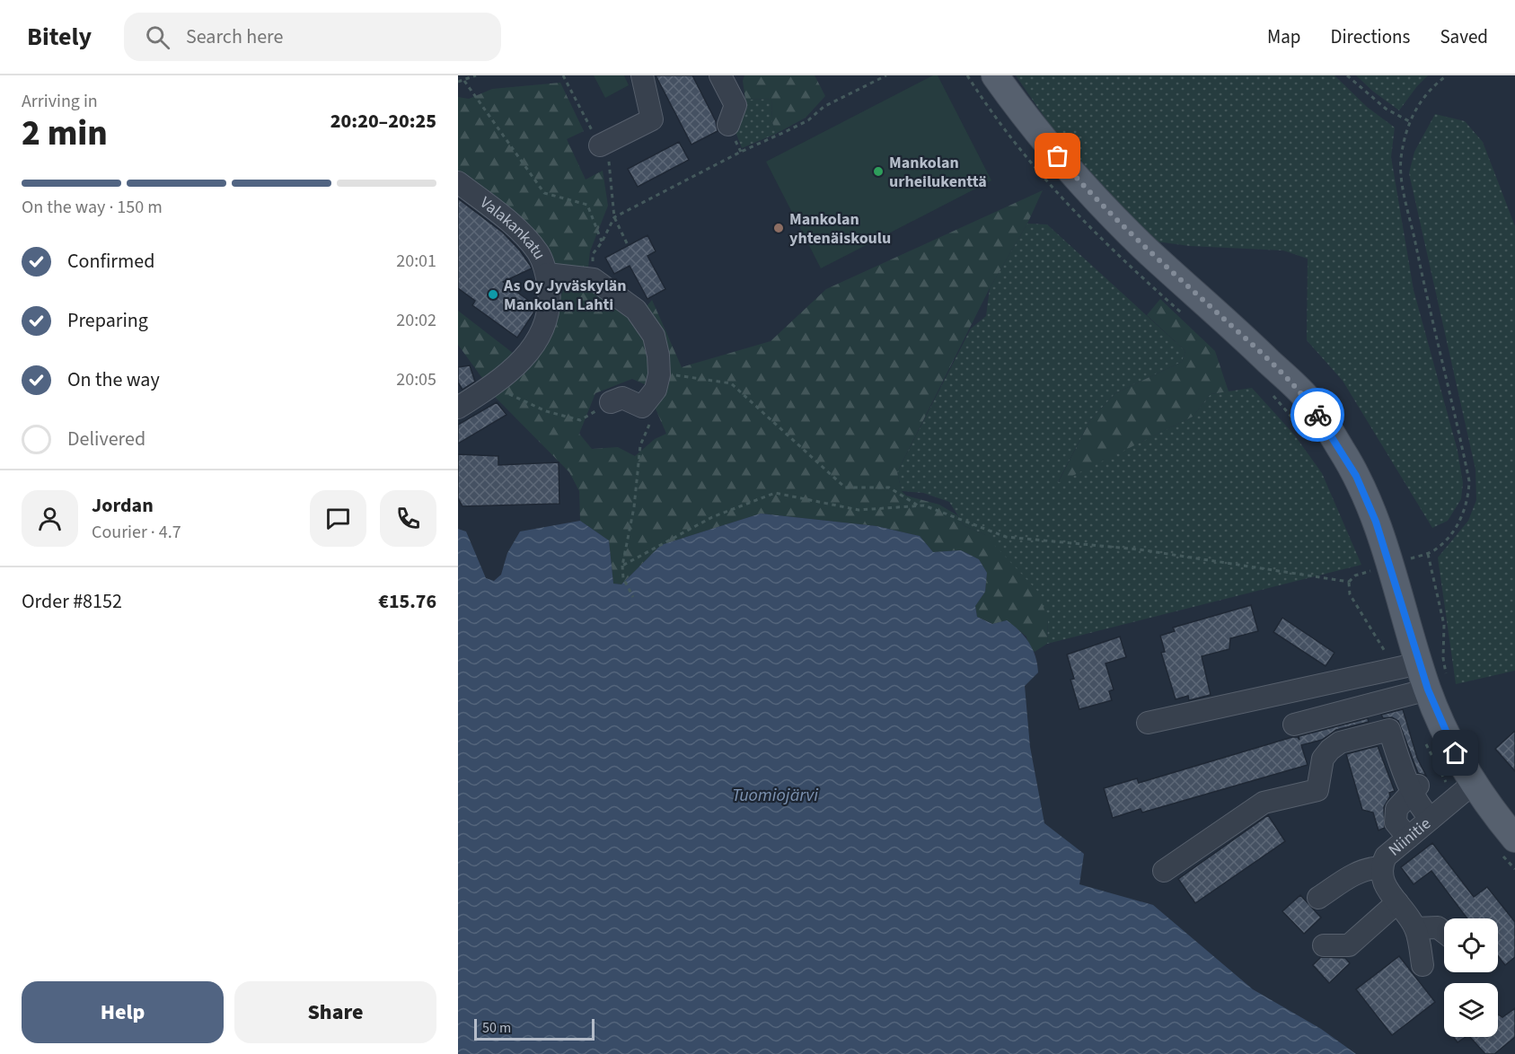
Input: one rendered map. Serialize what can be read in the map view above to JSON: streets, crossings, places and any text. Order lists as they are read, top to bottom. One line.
{"streets":{"street":["Valakankatu","Niinitie"]},"water":["Tuomiojärvi"],"places":["Mankolan urheilukenttä","Mankolan yhtenäiskoulu","As Oy Jyväskylän Mankolan Lahti"],"scale_bar":"50 m","page":{"header":"Bitely","search":"Search here","nav":["Map","Directions","Saved"],"heading":["2 min","Arriving in","20:20–20:25"],"panel":["Jordan","Courier · 4.7","Order #8152","€15.76"],"bar":"On the way · 150 m","list":[["Confirmed","20:01"],["Preparing","20:02"],["On the way","20:05"],"Delivered"],"buttons":["Help","Share"],"scale":"50 m"}}
